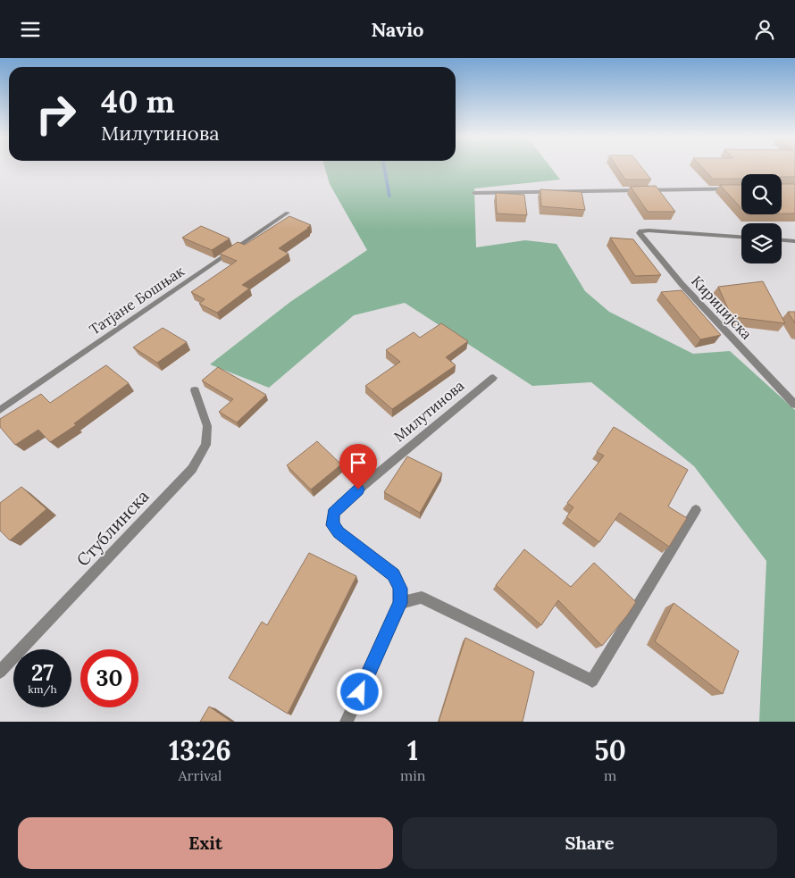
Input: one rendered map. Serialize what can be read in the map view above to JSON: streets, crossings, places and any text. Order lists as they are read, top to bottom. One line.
{"streets":{"street":["Татјане Бошњак","Кириџијска","Милутинова","Стублинска"]},"page":{"header":"Navio","turn":["40 m","Милутинова"],"speed":"27 km/h","limit":"30","eta":["13:26","Arrival","1","min","50","m"],"buttons":["Exit","Share"]}}
